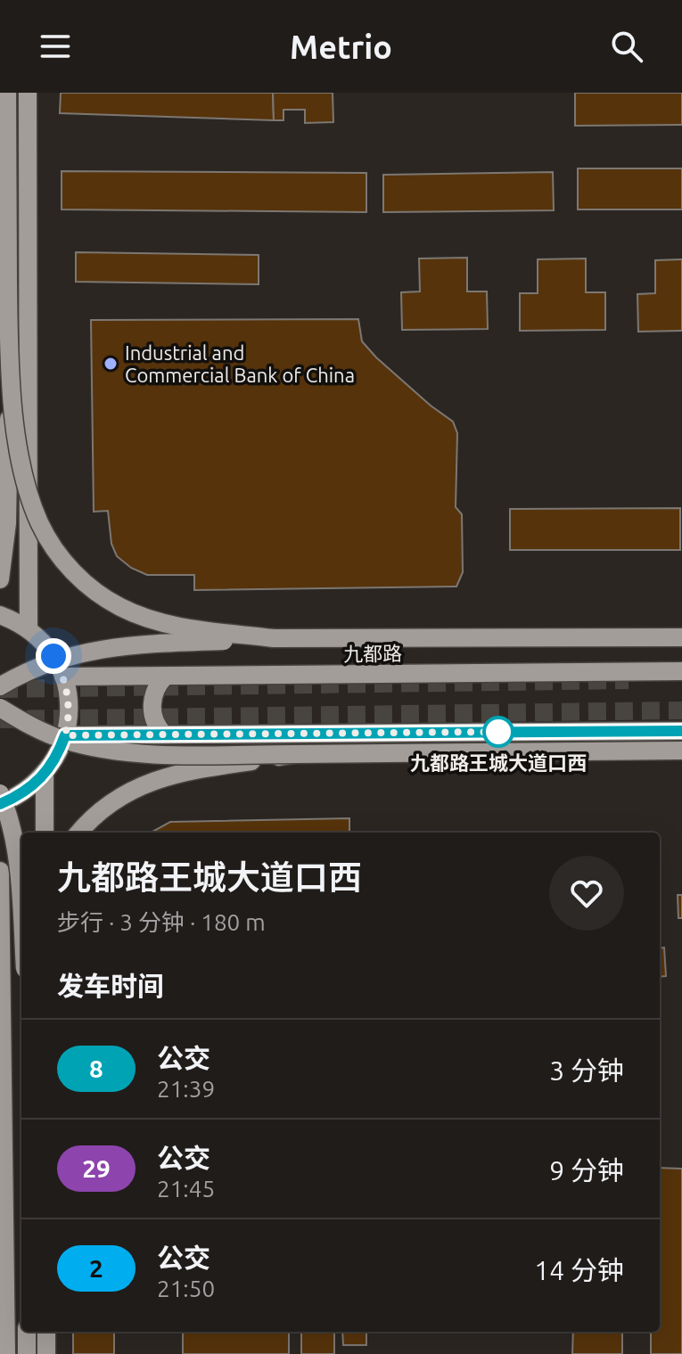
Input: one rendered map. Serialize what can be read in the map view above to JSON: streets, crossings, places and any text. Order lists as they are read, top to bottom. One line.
{"streets":{"main road":["九都路"]},"places":["Industrial and Commercial Bank of China","九都路王城大道口西"],"lines":["bus line 8"],"page":{"header":"Metrio","heading":[["九都路王城大道口西","步行 · 3 分钟 · 180 m"],"发车时间"],"list":[{"mark":"8","name":"公交","note":"21:39","value":"3 分钟"},{"mark":"29","name":"公交","note":"21:45","value":"9 分钟"},{"mark":"2","name":"公交","note":"21:50","value":"14 分钟"}]}}
